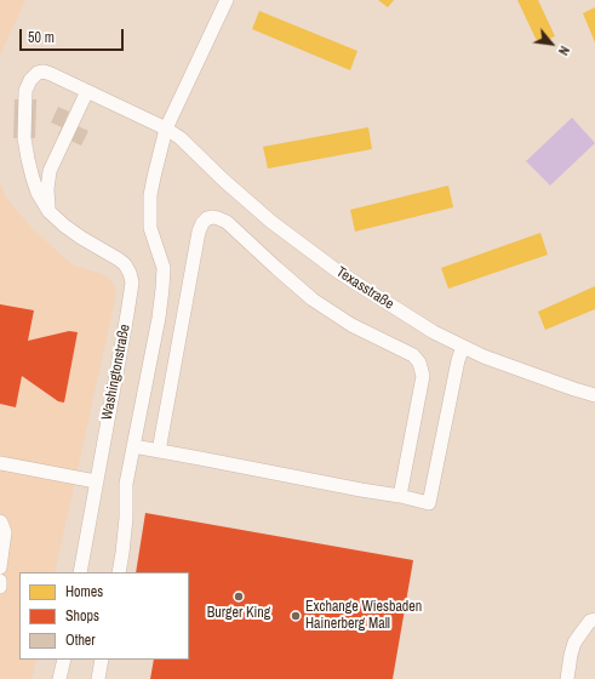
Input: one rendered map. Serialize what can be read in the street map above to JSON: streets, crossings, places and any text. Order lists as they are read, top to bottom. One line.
{"streets":{"street":["Texasstraße","Washingtonstraße"]},"crossings":[["Texasstraße","Washingtonstraße"]],"places":["Burger King","Exchange Wiesbaden Hainerberg Mall"],"legend":["Homes","Shops","Other"],"scale_bar":"50 m","north":"bottom right"}
